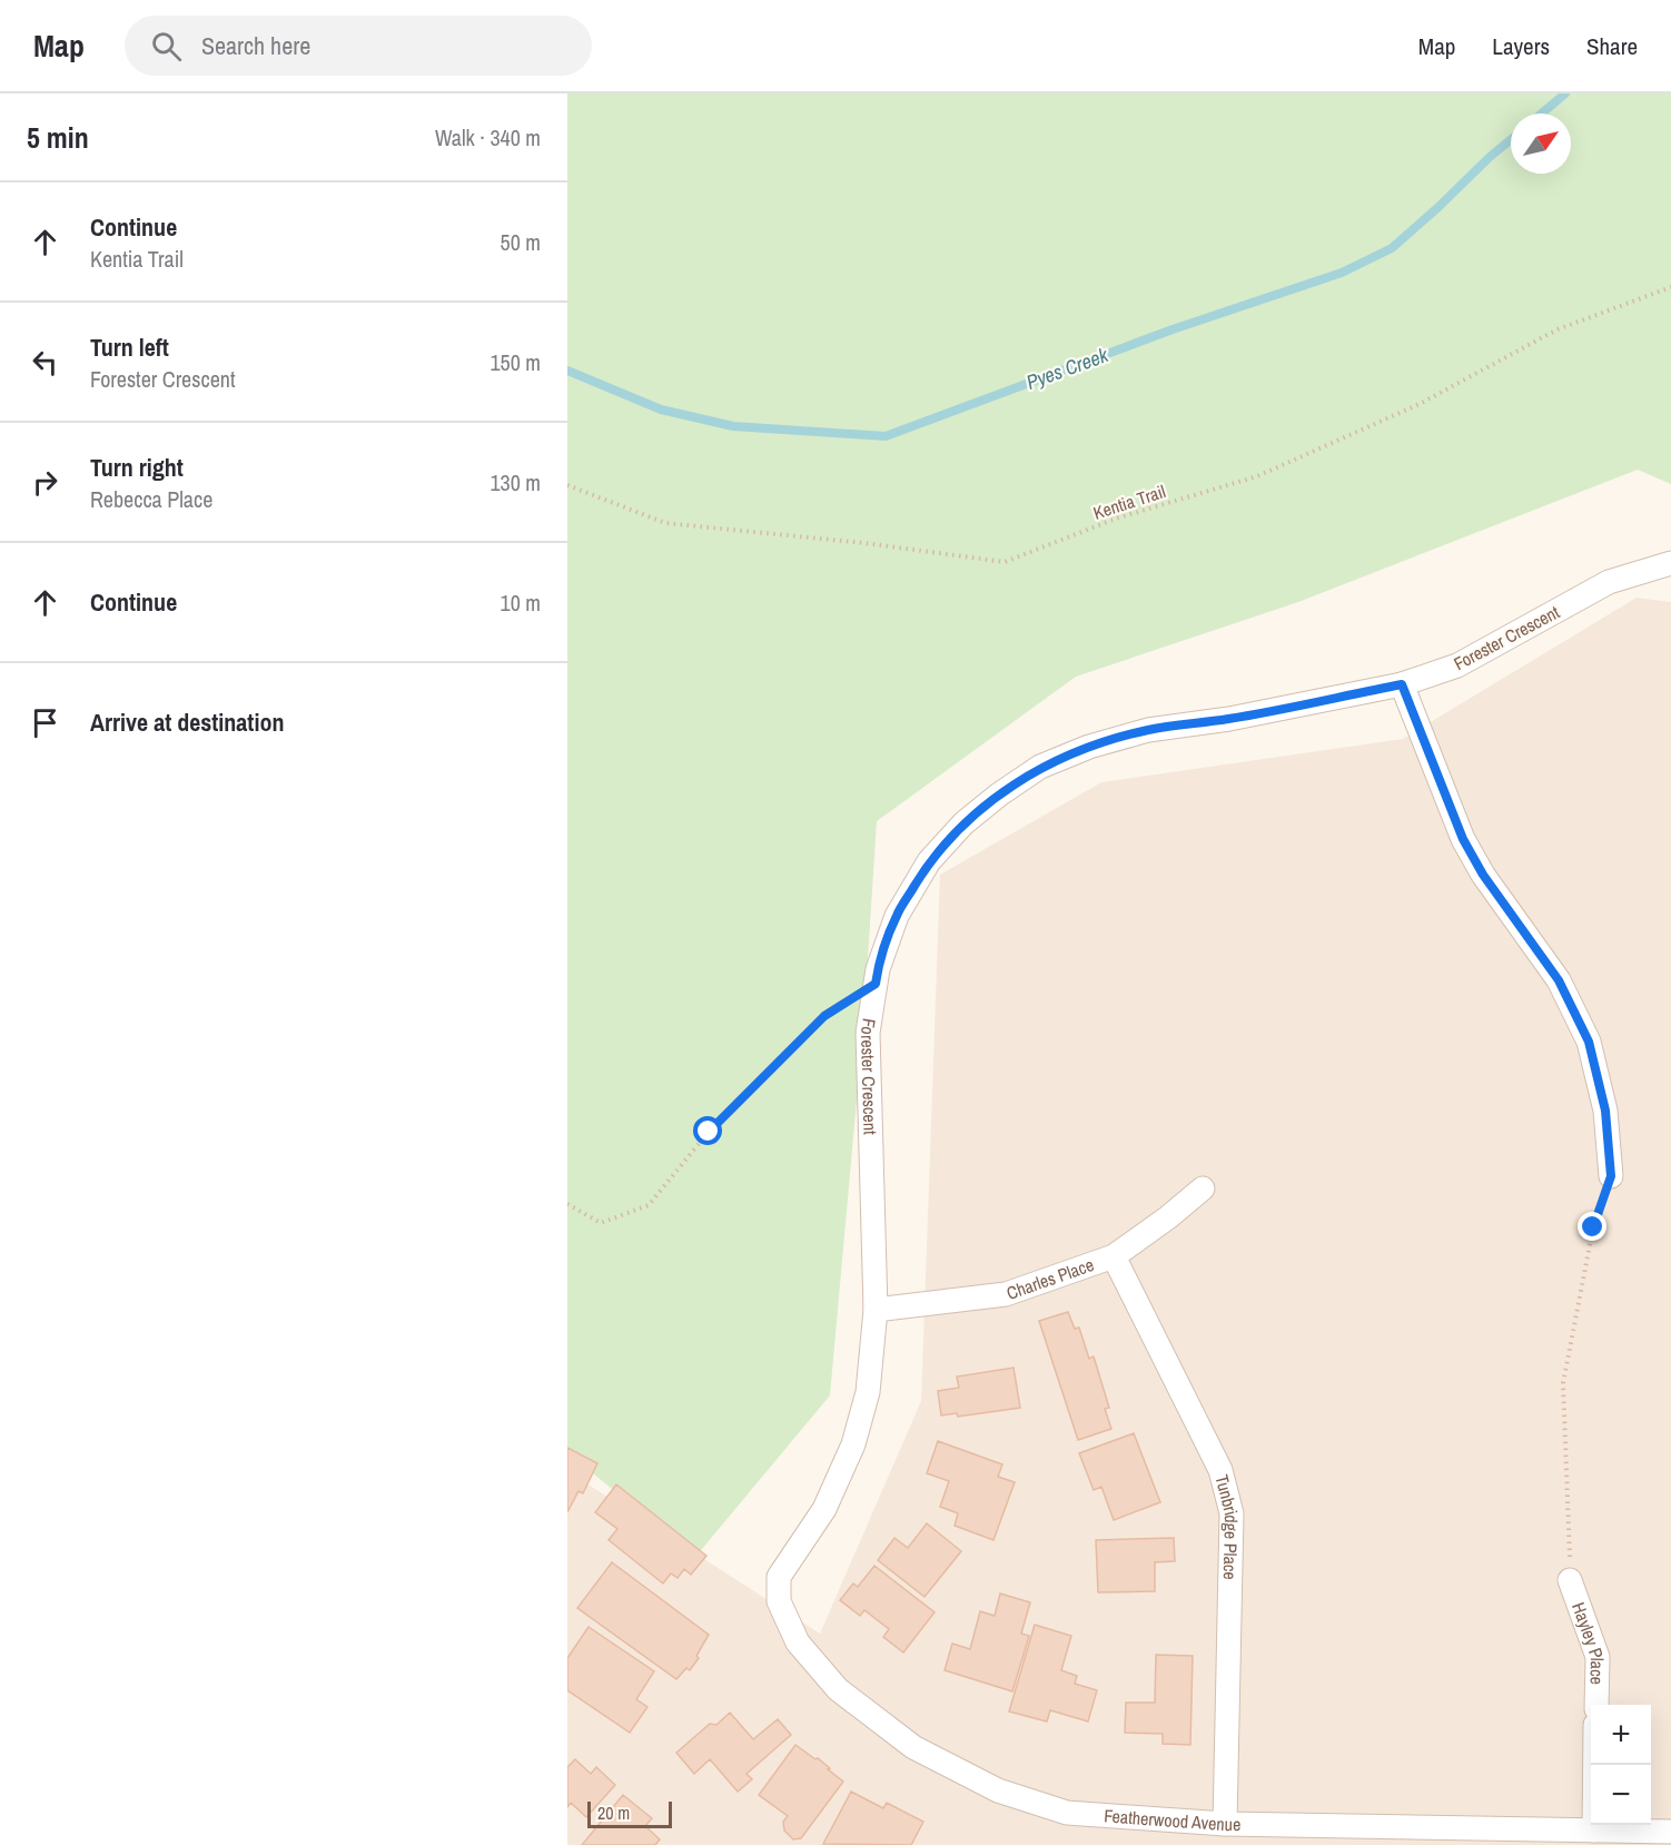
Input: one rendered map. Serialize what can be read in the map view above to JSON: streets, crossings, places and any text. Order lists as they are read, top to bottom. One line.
{"streets":{"street":["Forester Crescent","Charles Place","Tunbridge Place","Hayley Place","Featherwood Avenue"],"path":["Kentia Trail"]},"crossings":[["Forester Crescent","Charles Place"],["Forester Crescent","Featherwood Avenue"],["Charles Place","Tunbridge Place"],["Tunbridge Place","Featherwood Avenue"]],"water":["Pyes Creek"],"scale_bar":"20 m","north":"top right","page":{"header":"Map","search":"Search here","nav":["Map","Layers","Share"],"heading":["5 min","Walk · 340 m"],"list":[["Continue","Kentia Trail","50 m"],["Turn left","Forester Crescent","150 m"],["Turn right","Rebecca Place","130 m"],["Continue","10 m"],"Arrive at destination"],"map_buttons":["+","−"],"scale":"20 m"}}
